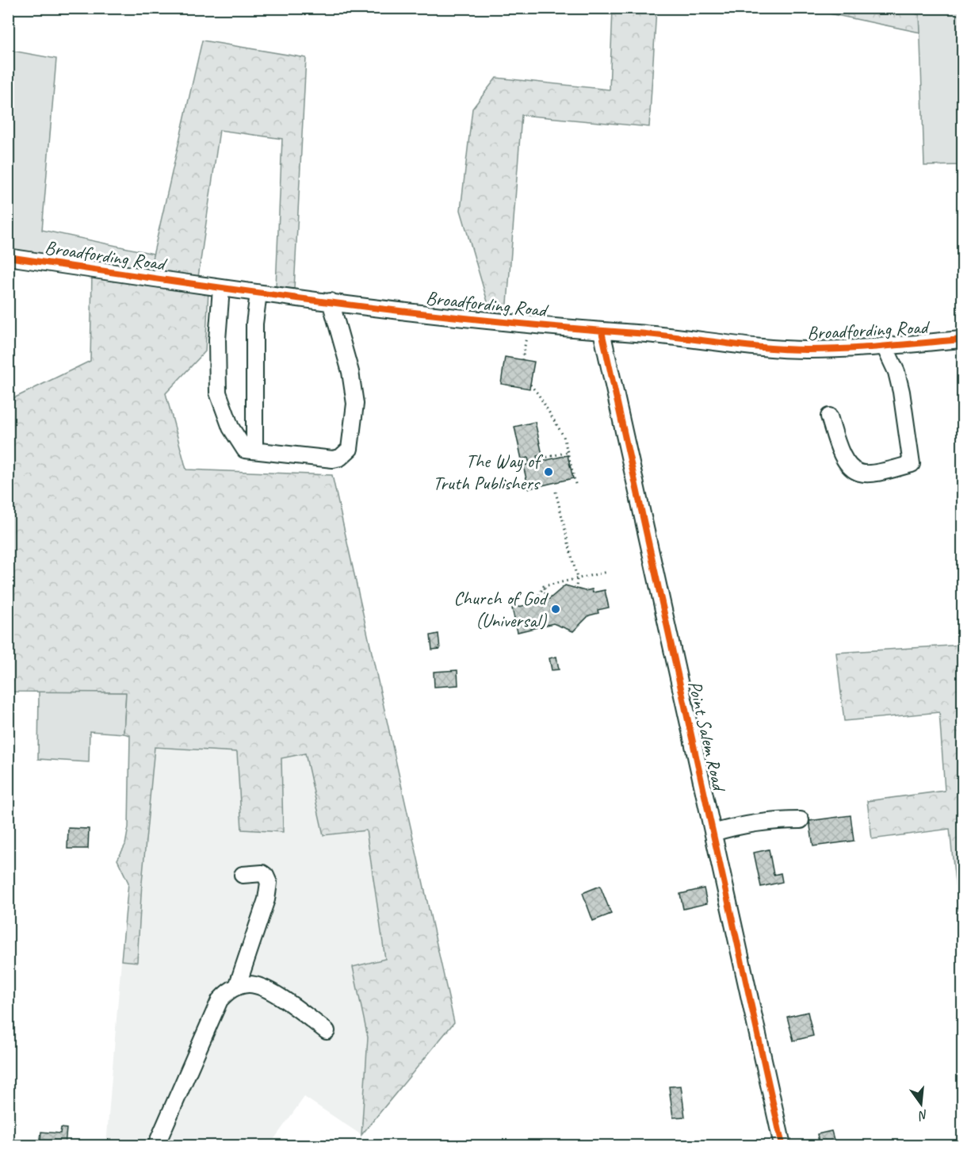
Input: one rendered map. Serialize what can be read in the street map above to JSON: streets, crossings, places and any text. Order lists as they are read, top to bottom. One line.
{"streets":{"street":["Broadfording Road","Point Salem Road"]},"crossings":[["Broadfording Road","Point Salem Road"]],"places":["The Way of Truth Publishers","Church of God (Universal)"],"north":"bottom"}
